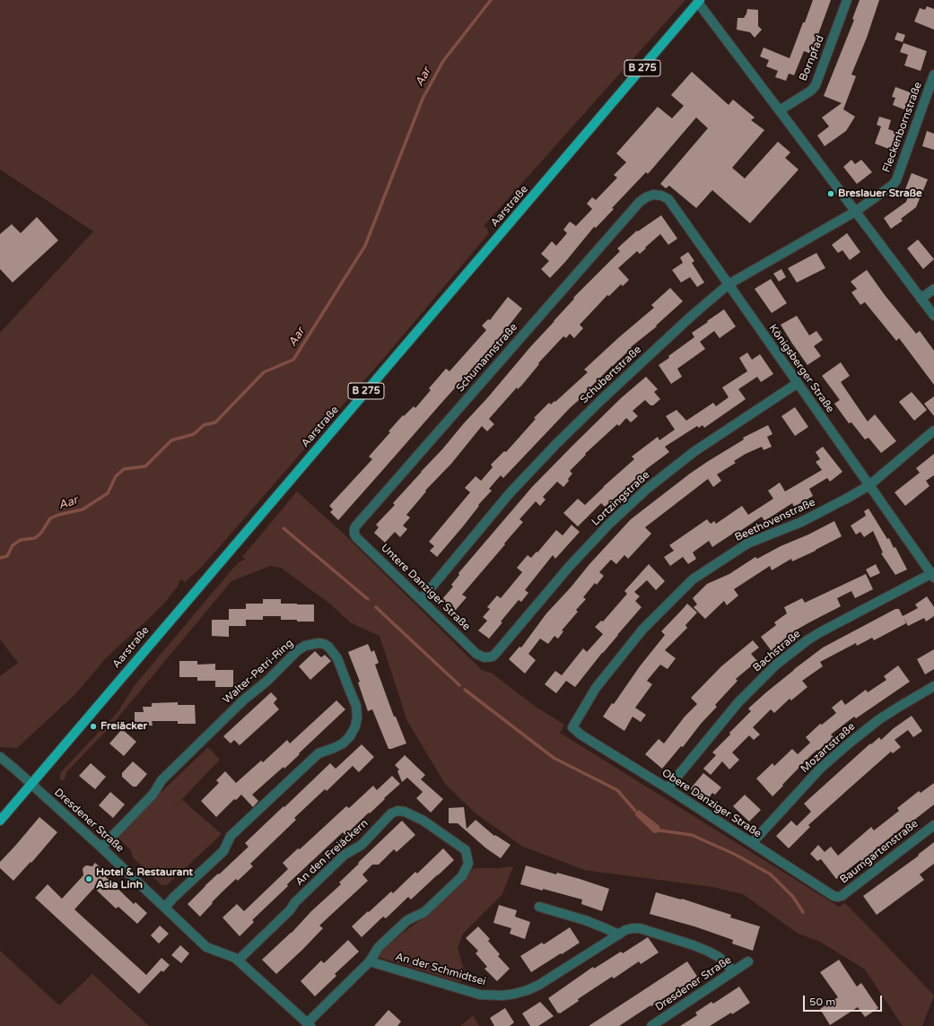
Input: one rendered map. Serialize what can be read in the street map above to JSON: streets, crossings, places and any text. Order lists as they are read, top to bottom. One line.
{"streets":{"main road":["B 275","Aarstraße"],"street":["Bornpfad","Fleckenbornstraße","Schumannstraße","Königsberger Straße","Schubertstraße","Lortzingstraße","Beethovenstraße","Untere Danziger Straße","Bachstraße","Walter-Petri-Ring","Mozartstraße","Obere Danziger Straße","Dresdener Straße","Baumgartenstraße","An den Freiäckern","An der Schmidtsei"]},"crossings":[["Fleckenbornstraße","Schubertstraße"],["Aarstraße","Dresdener Straße"],["Schumannstraße","Königsberger Straße"],["Schumannstraße","Untere Danziger Straße"],["Königsberger Straße","Schubertstraße"],["Königsberger Straße","Lortzingstraße"],["Königsberger Straße","Beethovenstraße"],["Königsberger Straße","Bachstraße"],["Schubertstraße","Untere Danziger Straße"],["Lortzingstraße","Untere Danziger Straße"],["Beethovenstraße","Obere Danziger Straße"],["Bachstraße","Obere Danziger Straße"],["Walter-Petri-Ring","Dresdener Straße"],["Mozartstraße","Obere Danziger Straße"],["Obere Danziger Straße","Baumgartenstraße"],["Dresdener Straße","An den Freiäckern"],["Dresdener Straße","An der Schmidtsei"],["An den Freiäckern","An der Schmidtsei"]],"water":["Aar"],"places":["Breslauer Straße","Freiäcker","Hotel & Restaurant Asia Linh"],"scale_bar":"50 m"}
